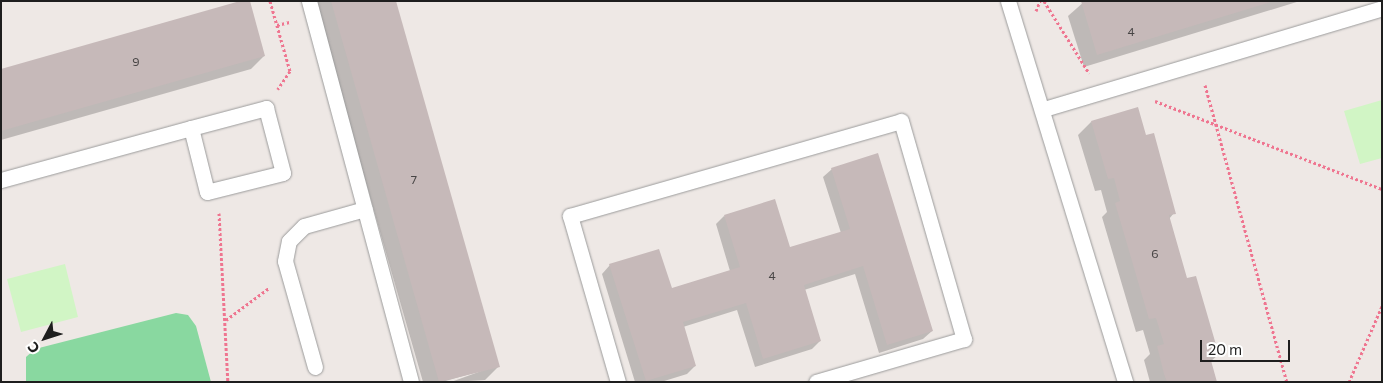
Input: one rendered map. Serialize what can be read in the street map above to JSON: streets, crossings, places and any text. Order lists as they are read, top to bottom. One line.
{"house_numbers":["4","9","7","6","4"],"scale_bar":"20 m","north":"bottom left"}
